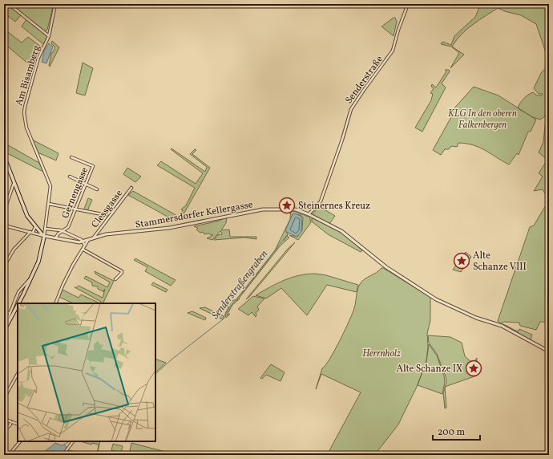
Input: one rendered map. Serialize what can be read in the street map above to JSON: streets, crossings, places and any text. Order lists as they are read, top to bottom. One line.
{"streets":{"street":["Am Bisamberg","Senderstraße","Gernengasse","Clessgasse","Stammersdorfer Kellergasse"]},"crossings":[["Senderstraße","Stammersdorfer Kellergasse"],["Clessgasse","Stammersdorfer Kellergasse"]],"water":["Senderstraßengraben"],"parks":["KLG In den oberen Falkenbergen","Herrnholz"],"places":{"place":["Steinernes Kreuz","Alte Schanze VIII","Alte Schanze IX"]},"scale_bar":"200 m"}
